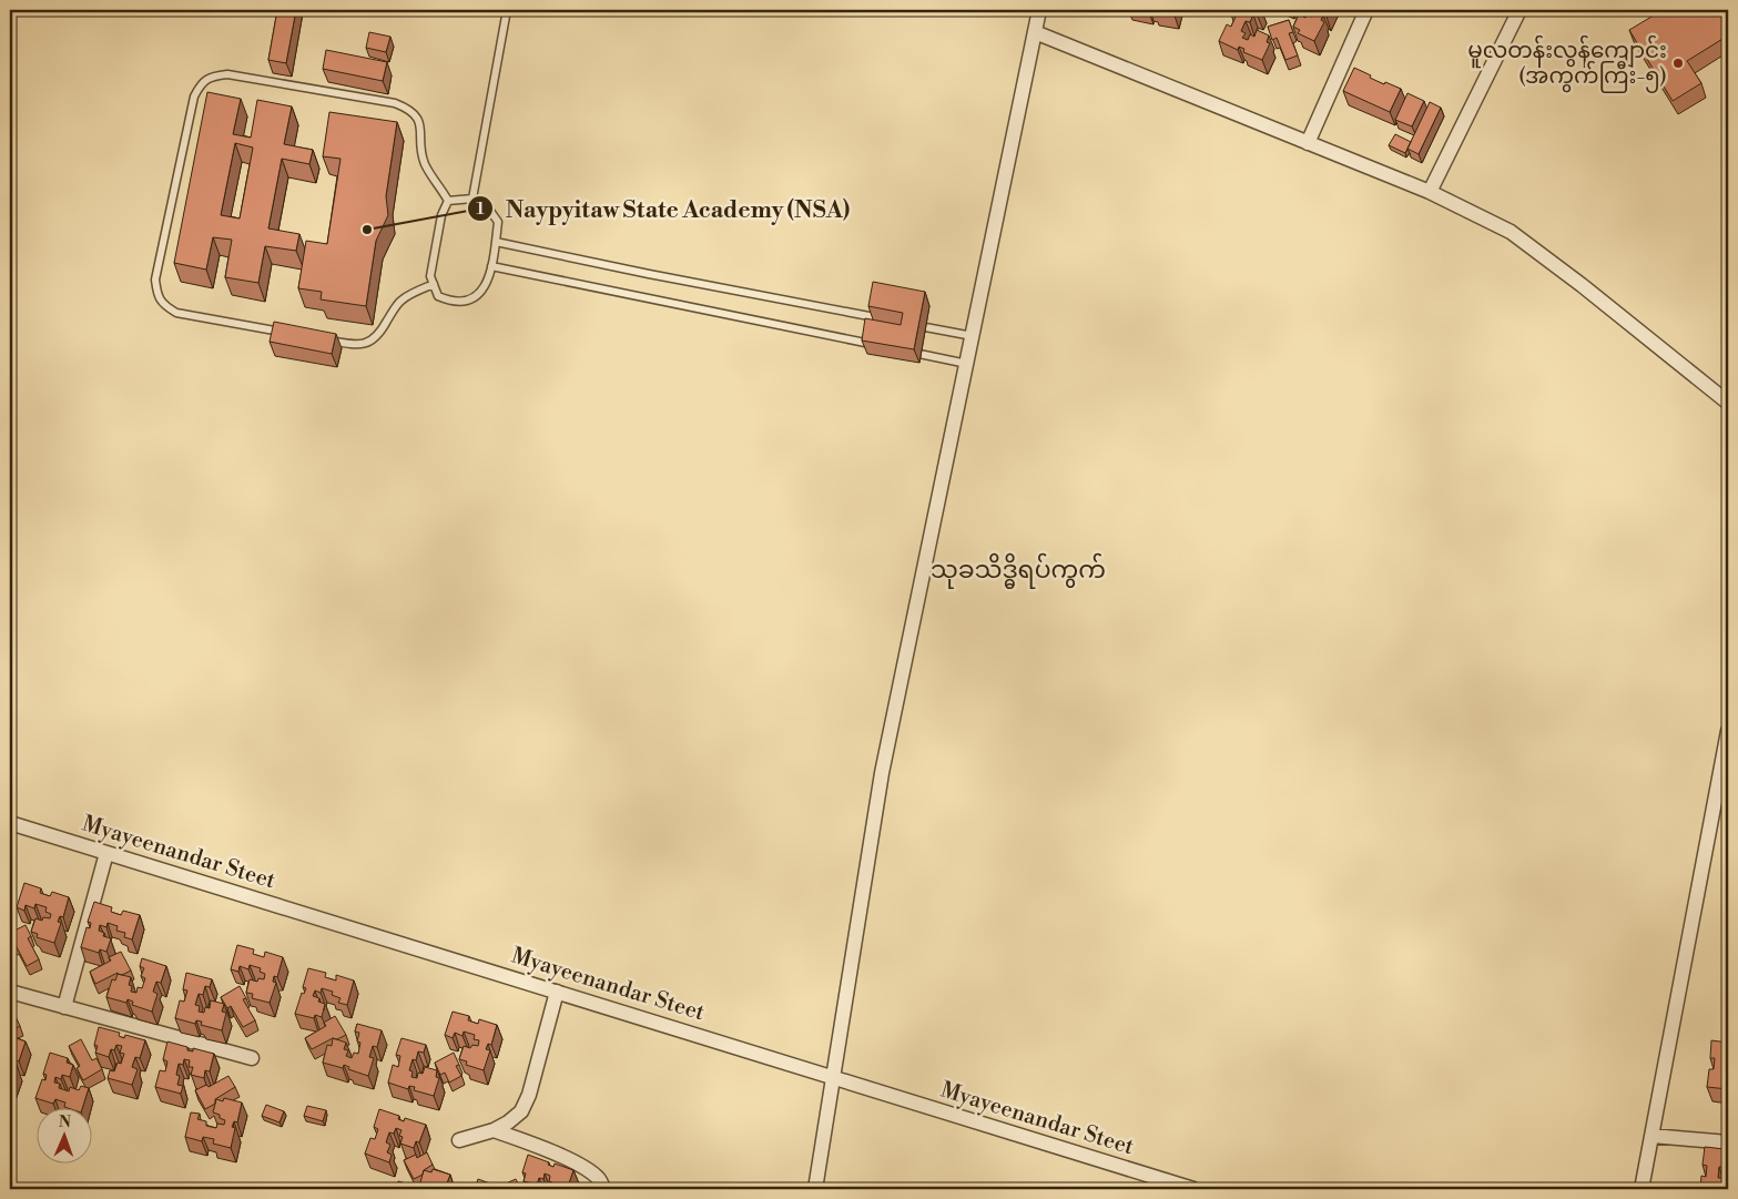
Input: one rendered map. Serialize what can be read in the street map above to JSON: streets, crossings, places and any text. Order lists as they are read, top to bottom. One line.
{"streets":{"street":["Myayeenandar Steet"]},"districts":["သုခသိဒ္ဓိရပ်ကွက်"],"places":["မူလတန်းလွန်ကျောင်း (အကွက်ကြီး-၅)","Naypyitaw State Academy (NSA)"],"north":"top"}
